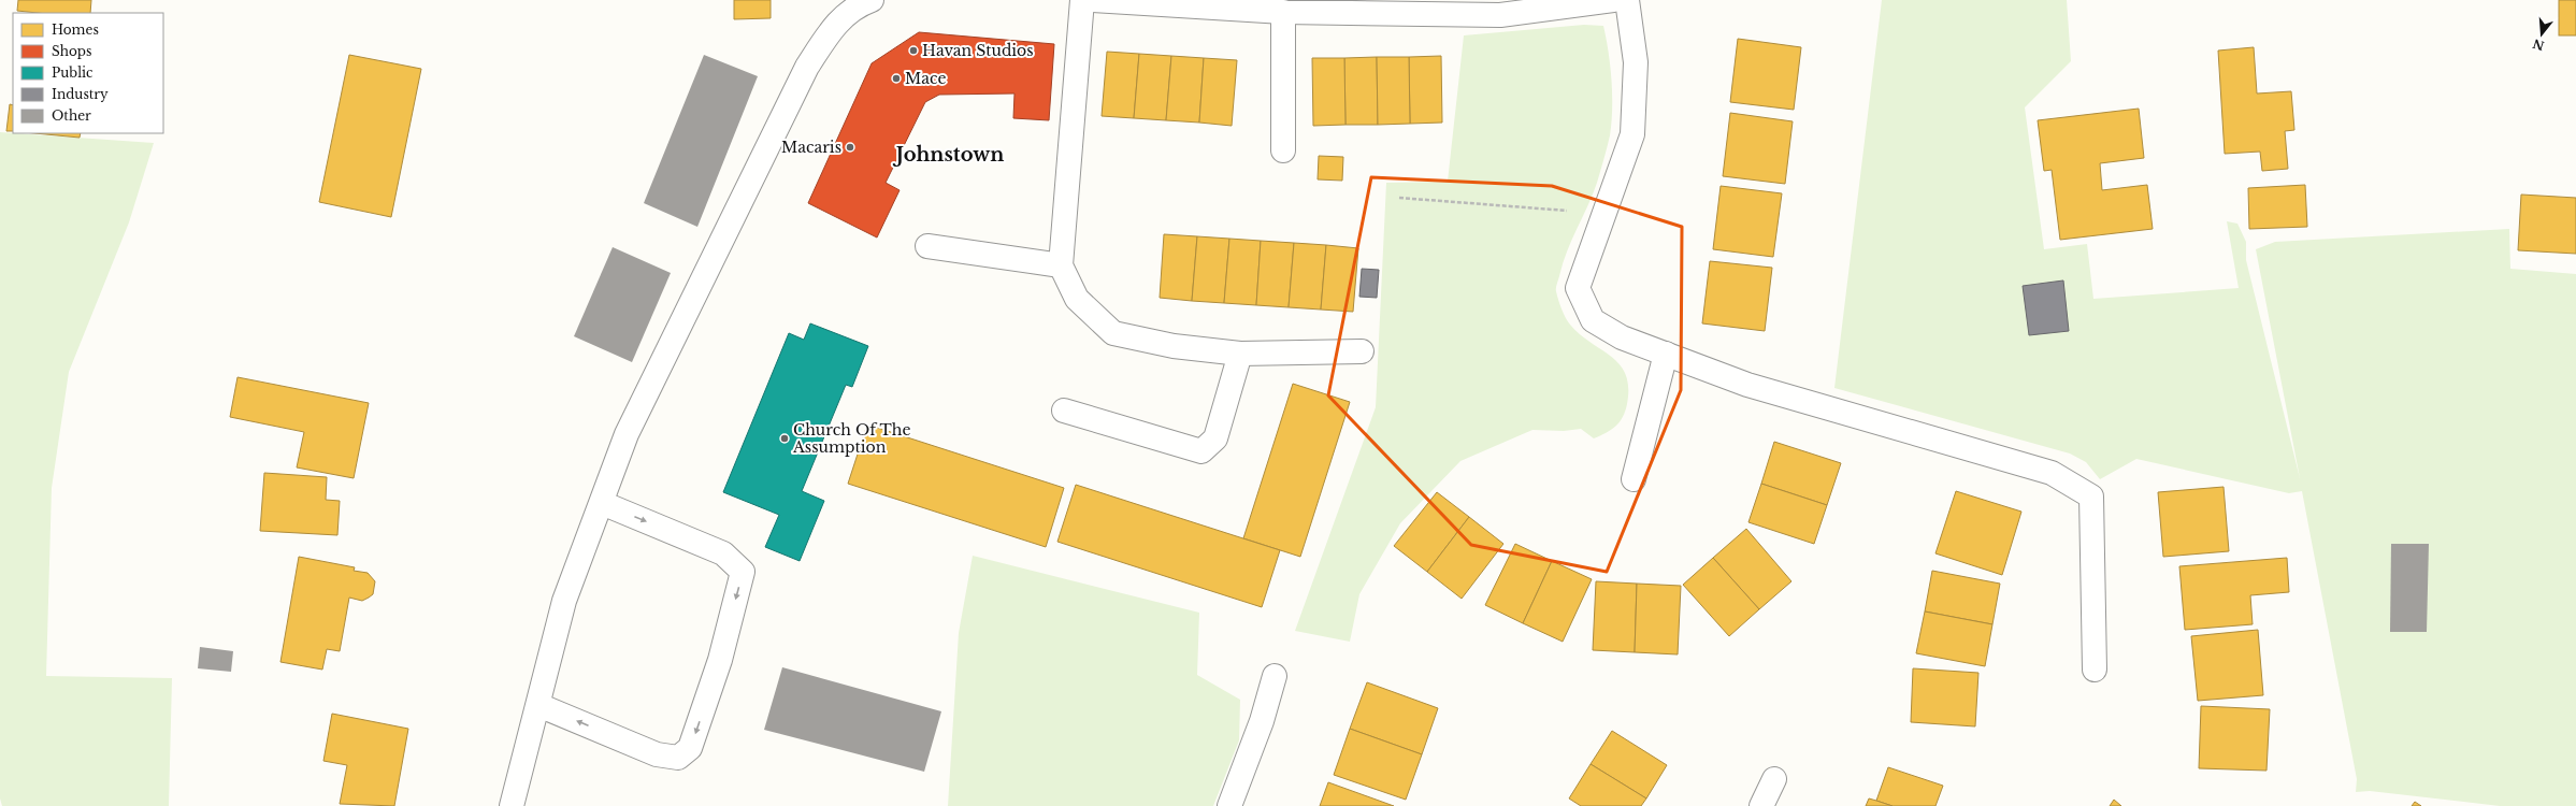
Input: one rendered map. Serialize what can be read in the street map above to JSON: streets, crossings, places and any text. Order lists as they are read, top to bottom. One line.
{"districts":["Johnstown"],"places":["Havan Studios","Mace","Macaris","Church Of The Assumption"],"legend":["Homes","Shops","Public","Industry","Other"],"north":"bottom"}
